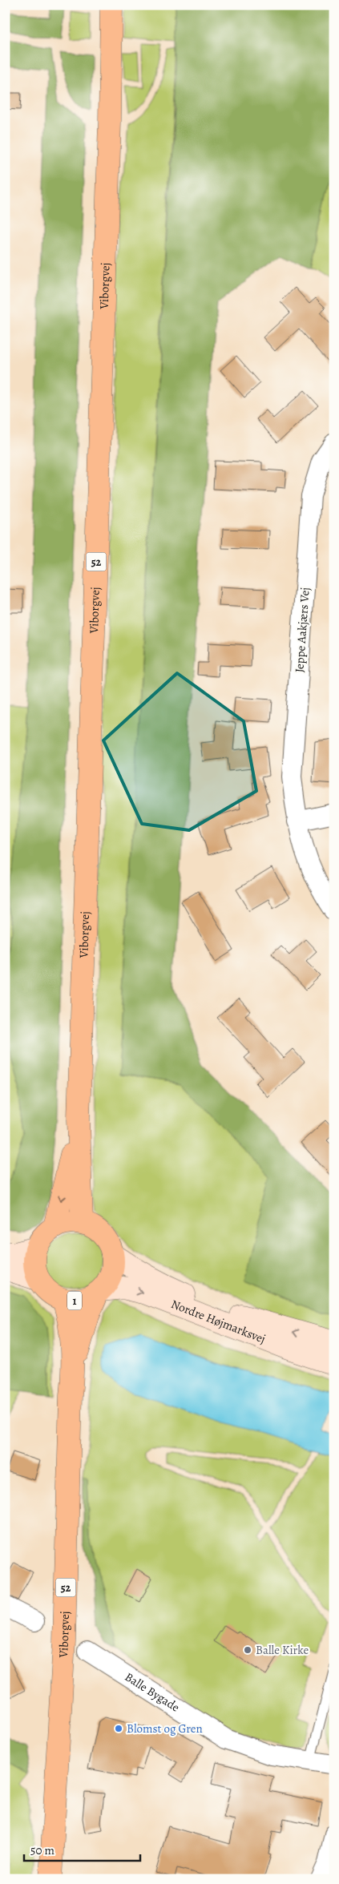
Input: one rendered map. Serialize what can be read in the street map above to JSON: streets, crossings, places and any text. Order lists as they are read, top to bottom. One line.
{"streets":{"main road":["Viborgvej","52","1"],"street":["Jeppe Aakjærs Vej","Nordre Højmarksvej","Balle Bygade"]},"crossings":[["Viborgvej","1"],["Viborgvej","Nordre Højmarksvej"],["1","Nordre Højmarksvej"]],"places":["Balle Kirke","Blomst og Gren"],"scale_bar":"50 m"}
